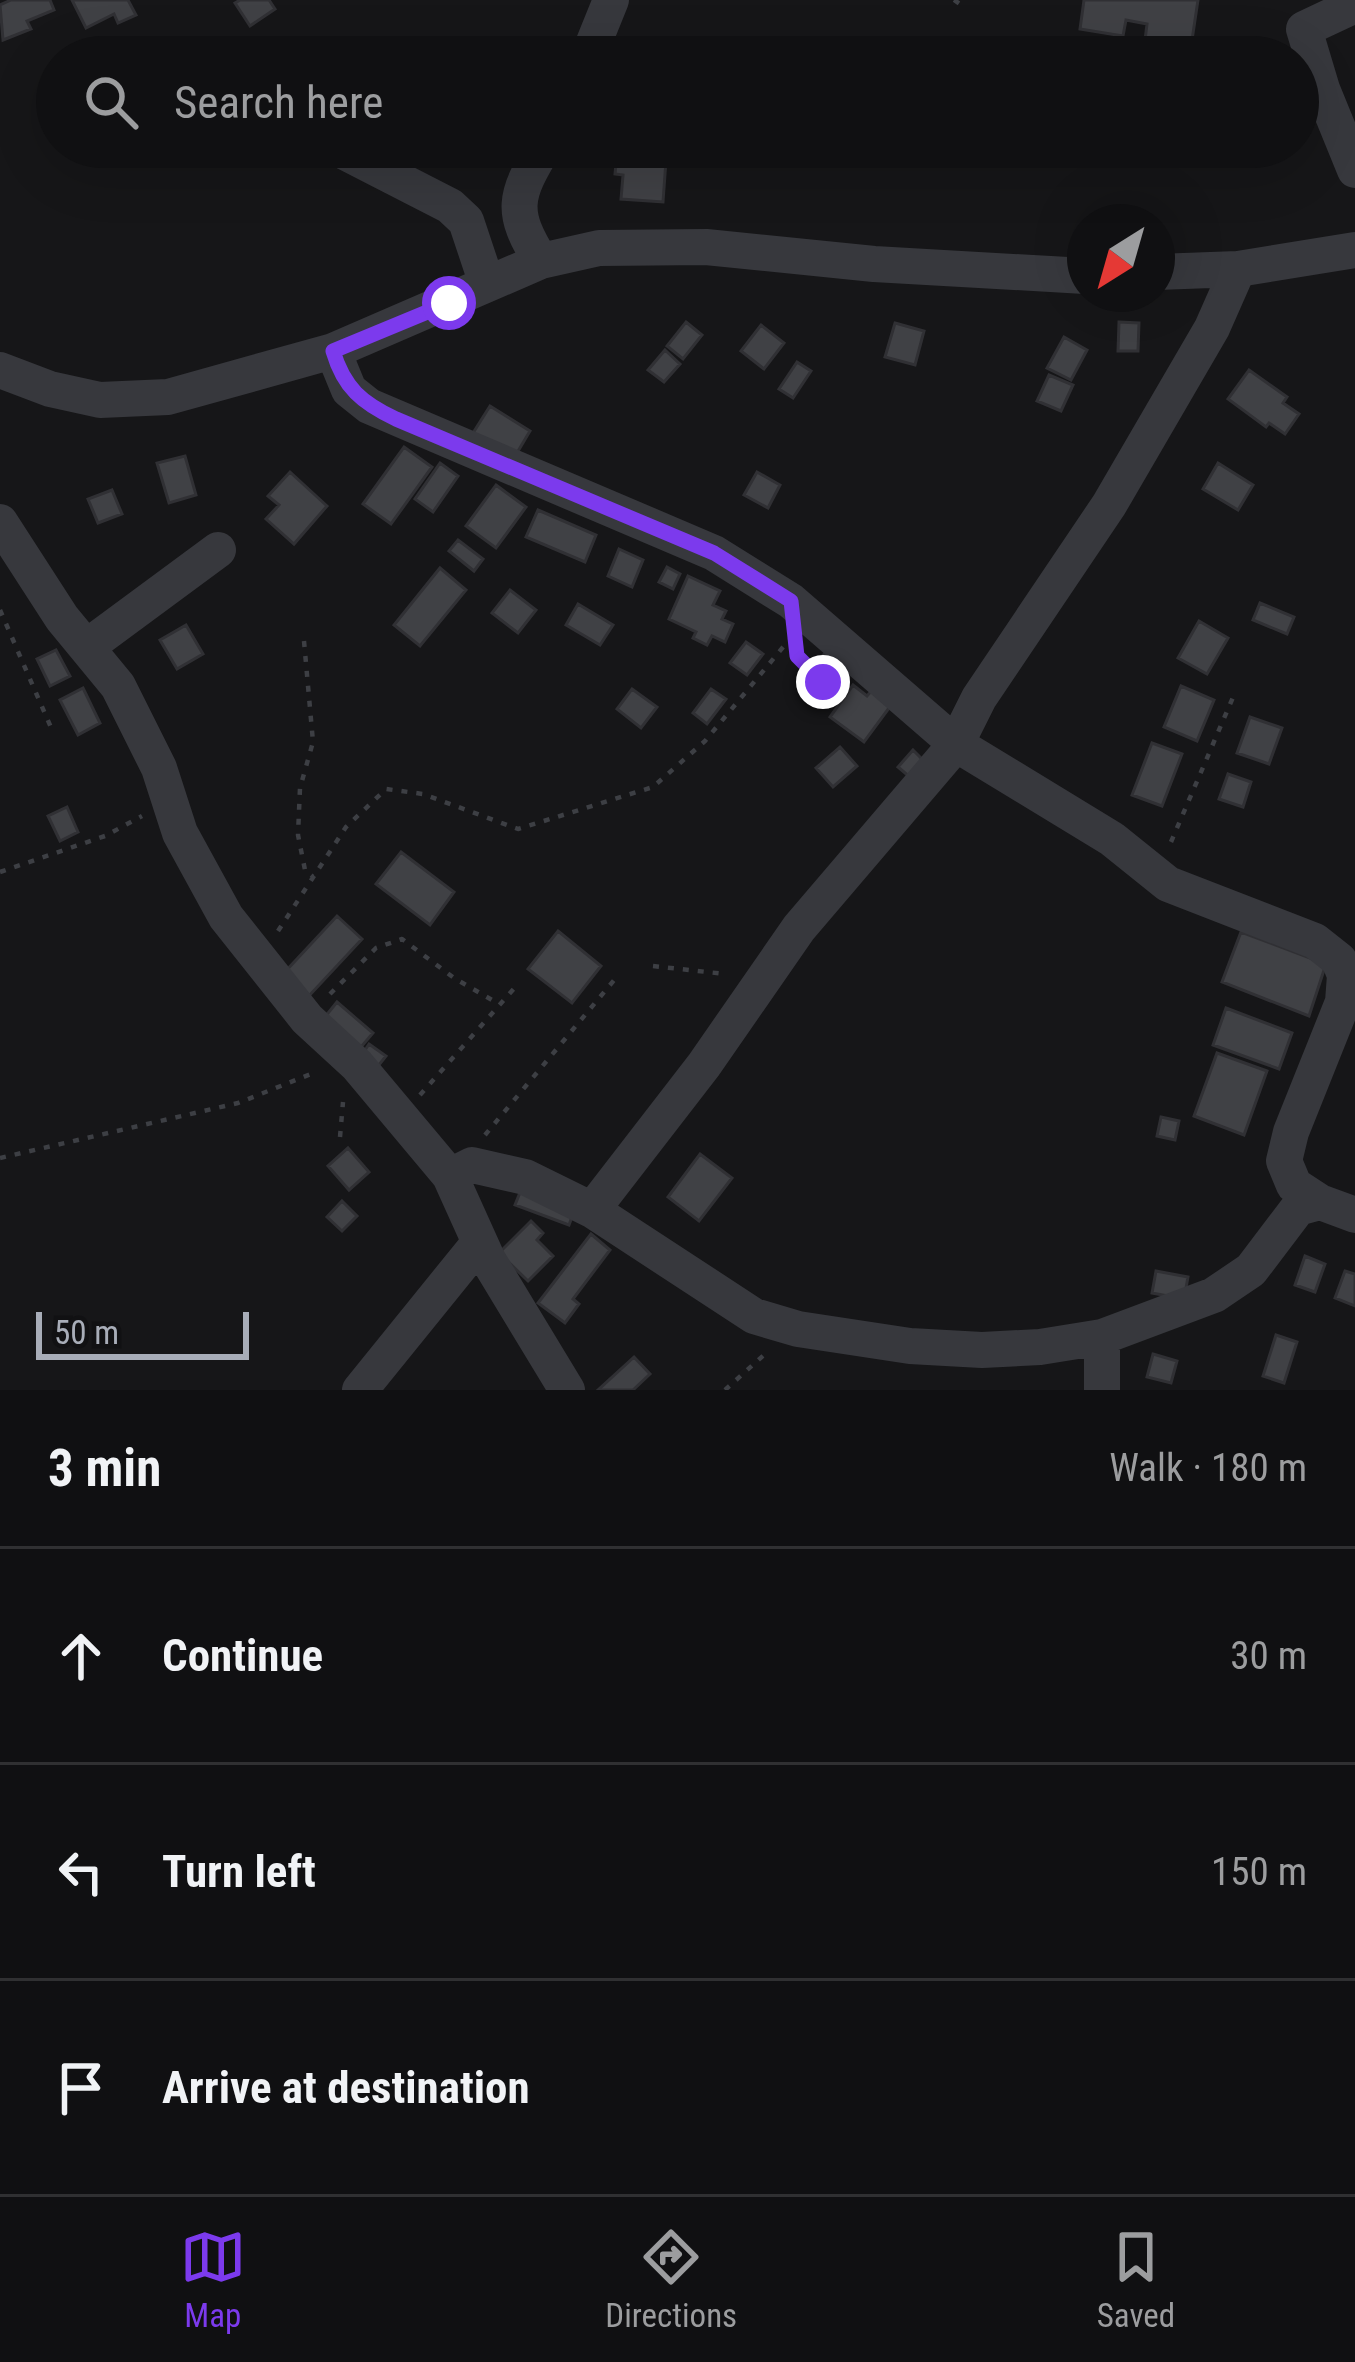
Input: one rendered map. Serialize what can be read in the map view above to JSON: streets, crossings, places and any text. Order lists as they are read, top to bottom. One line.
{"scale_bar":"50 m","north":"bottom left","page":{"search":"Search here","scale":"50 m","heading":["3 min","Walk · 180 m"],"list":[["Continue","30 m"],["Turn left","150 m"],"Arrive at destination"],"nav":["Map","Directions","Saved"]}}
